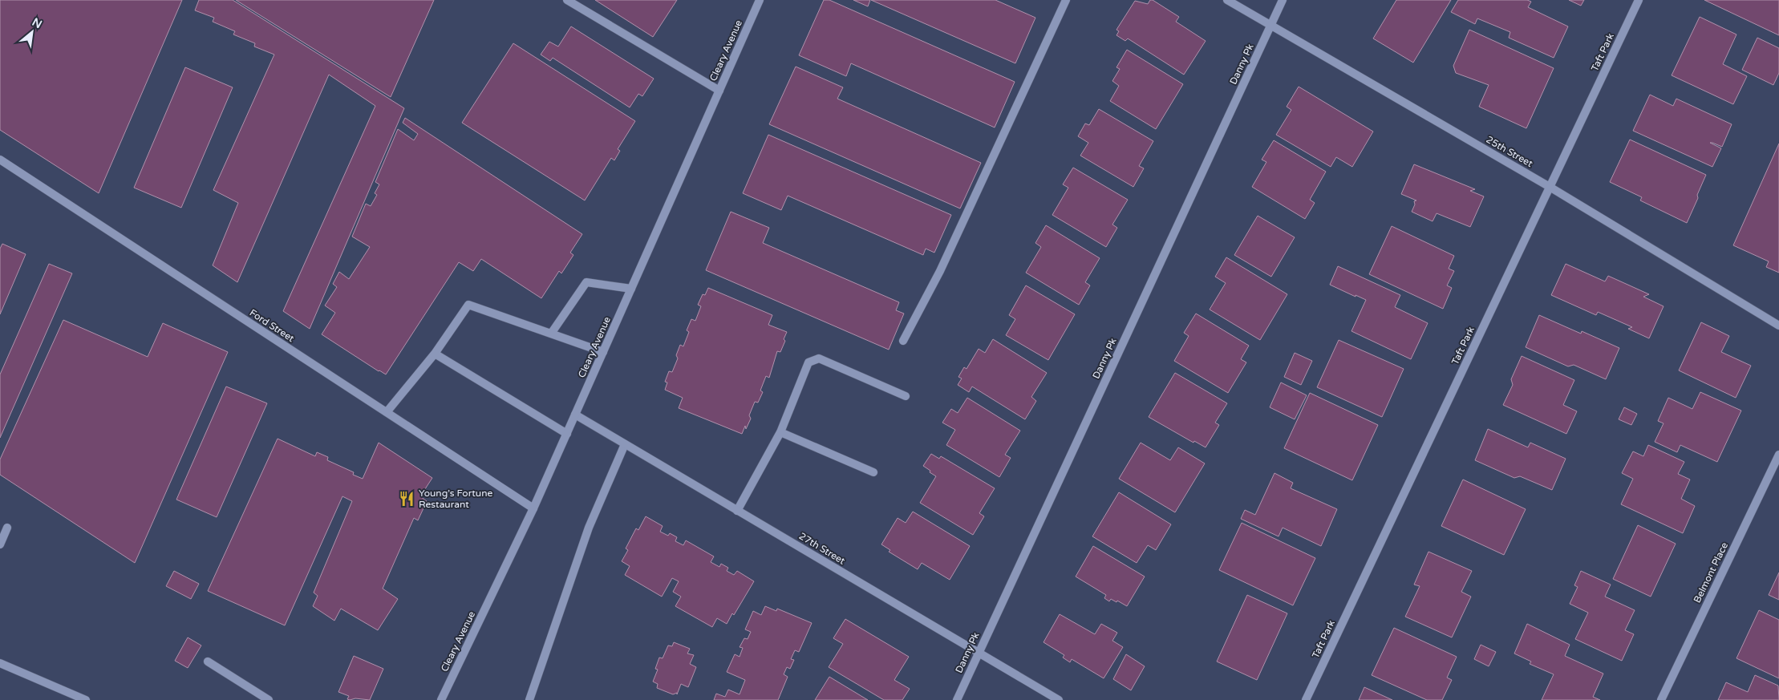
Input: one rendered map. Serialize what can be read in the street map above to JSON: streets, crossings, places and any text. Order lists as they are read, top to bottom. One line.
{"streets":{"street":["Cleary Avenue","Taft Park","Danny Pk","25th Street","Ford Street","27th Street","Belmont Place"]},"crossings":[["Cleary Avenue","Ford Street"],["Cleary Avenue","27th Street"],["Taft Park","25th Street"],["Danny Pk","25th Street"],["Danny Pk","27th Street"]],"places":{"restaurant":["Young’s Fortune Restaurant"]},"north":"top right"}
